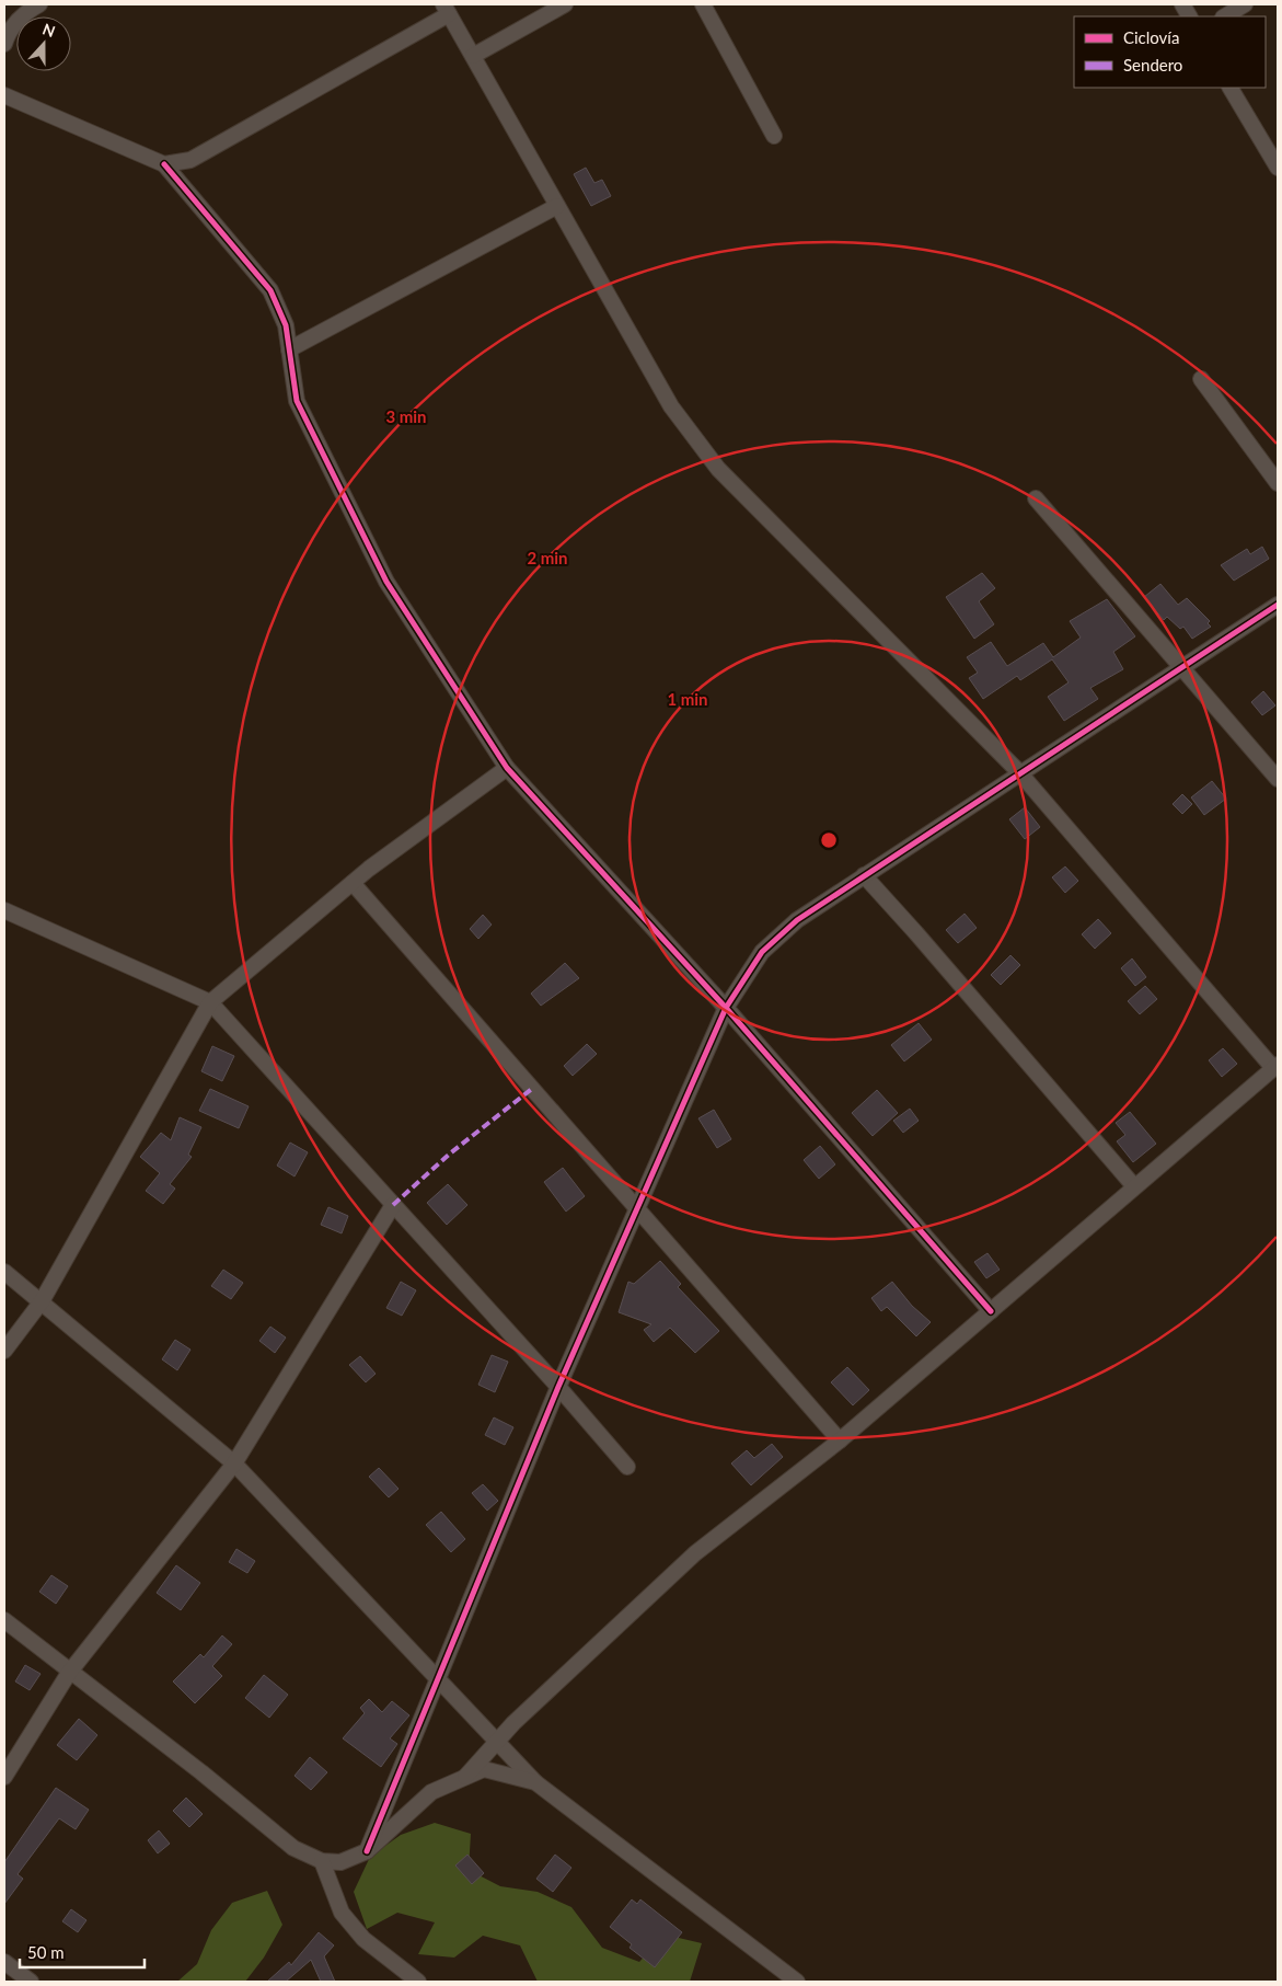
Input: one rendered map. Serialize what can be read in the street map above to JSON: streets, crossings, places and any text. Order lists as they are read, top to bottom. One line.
{"legend":["Ciclovía","Sendero"],"scale_bar":"50 m","north":"top","rings":["3 min","2 min","1 min"]}
